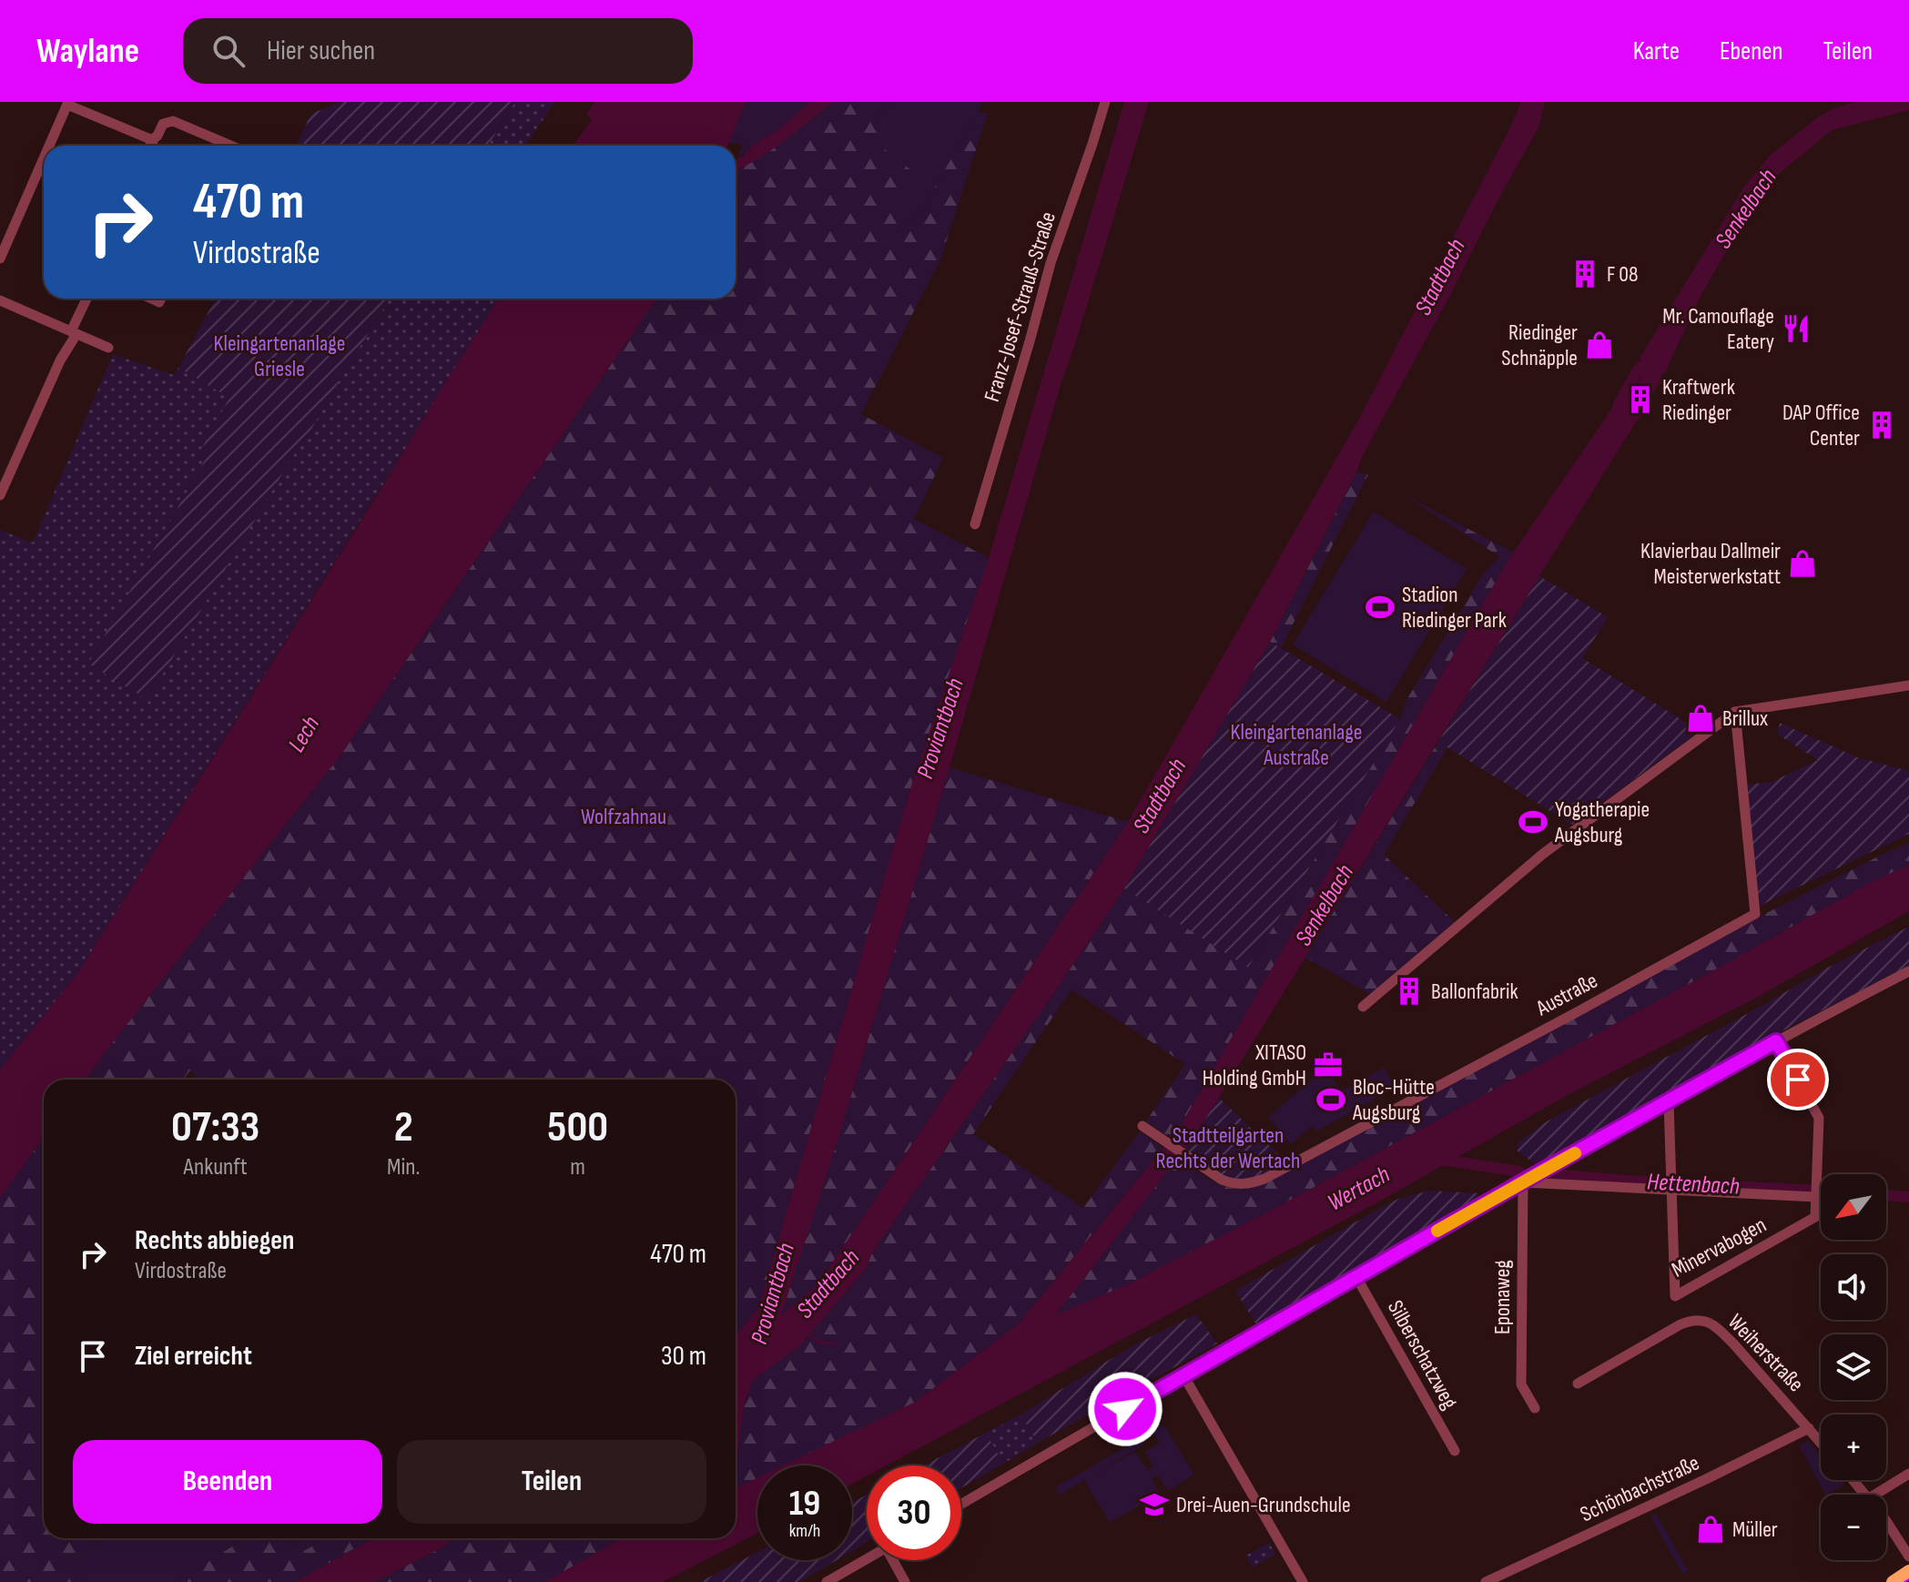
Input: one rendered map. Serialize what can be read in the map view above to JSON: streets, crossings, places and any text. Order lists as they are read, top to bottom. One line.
{"streets":{"street":["Franz-Josef-Strauß-Straße","Austraße","Minervabogen","Eponaweg","Weiherstraße","Silberschatzweg","Schönbachstraße"]},"crossings":[["Weiherstraße","Schönbachstraße"]],"water":["Senkelbach","Stadtbach","Proviantbach","Lech","Hettenbach","Wertach"],"parks":["Kleingartenanlage Griesle","Kleingartenanlage Austraße","Wolfzahnau","Stadtteilgarten Rechts der Wertach"],"places":{"building":["F 08","Kraftwerk Riedinger","DAP Office Center","Ballonfabrik"],"restaurant":["Mr. Camouflage Eatery"],"shop":["Riedinger Schnäpple","Klavierbau Dallmeir Meisterwerkstatt","Brillux","Müller"],"sports":["Stadion Riedinger Park","Yogatherapie Augsburg","Bloc-Hütte Augsburg"],"office":["XITASO Holding GmbH"],"school or university":["Drei-Auen-Grundschule"]},"north":"bottom left","page":{"header":"Waylane","search":"Hier suchen","nav":["Karte","Ebenen","Teilen"],"turn":["470 m","Virdostraße"],"eta":["07:33","Ankunft","2","Min.","500","m"],"map_buttons":["+","−"],"list":[{"name":"Rechts abbiegen","note":"Virdostraße","value":"470 m"},{"name":"Ziel erreicht","value":"30 m"}],"buttons":["Beenden","Teilen"],"speed":"19 km/h","limit":"30"}}
